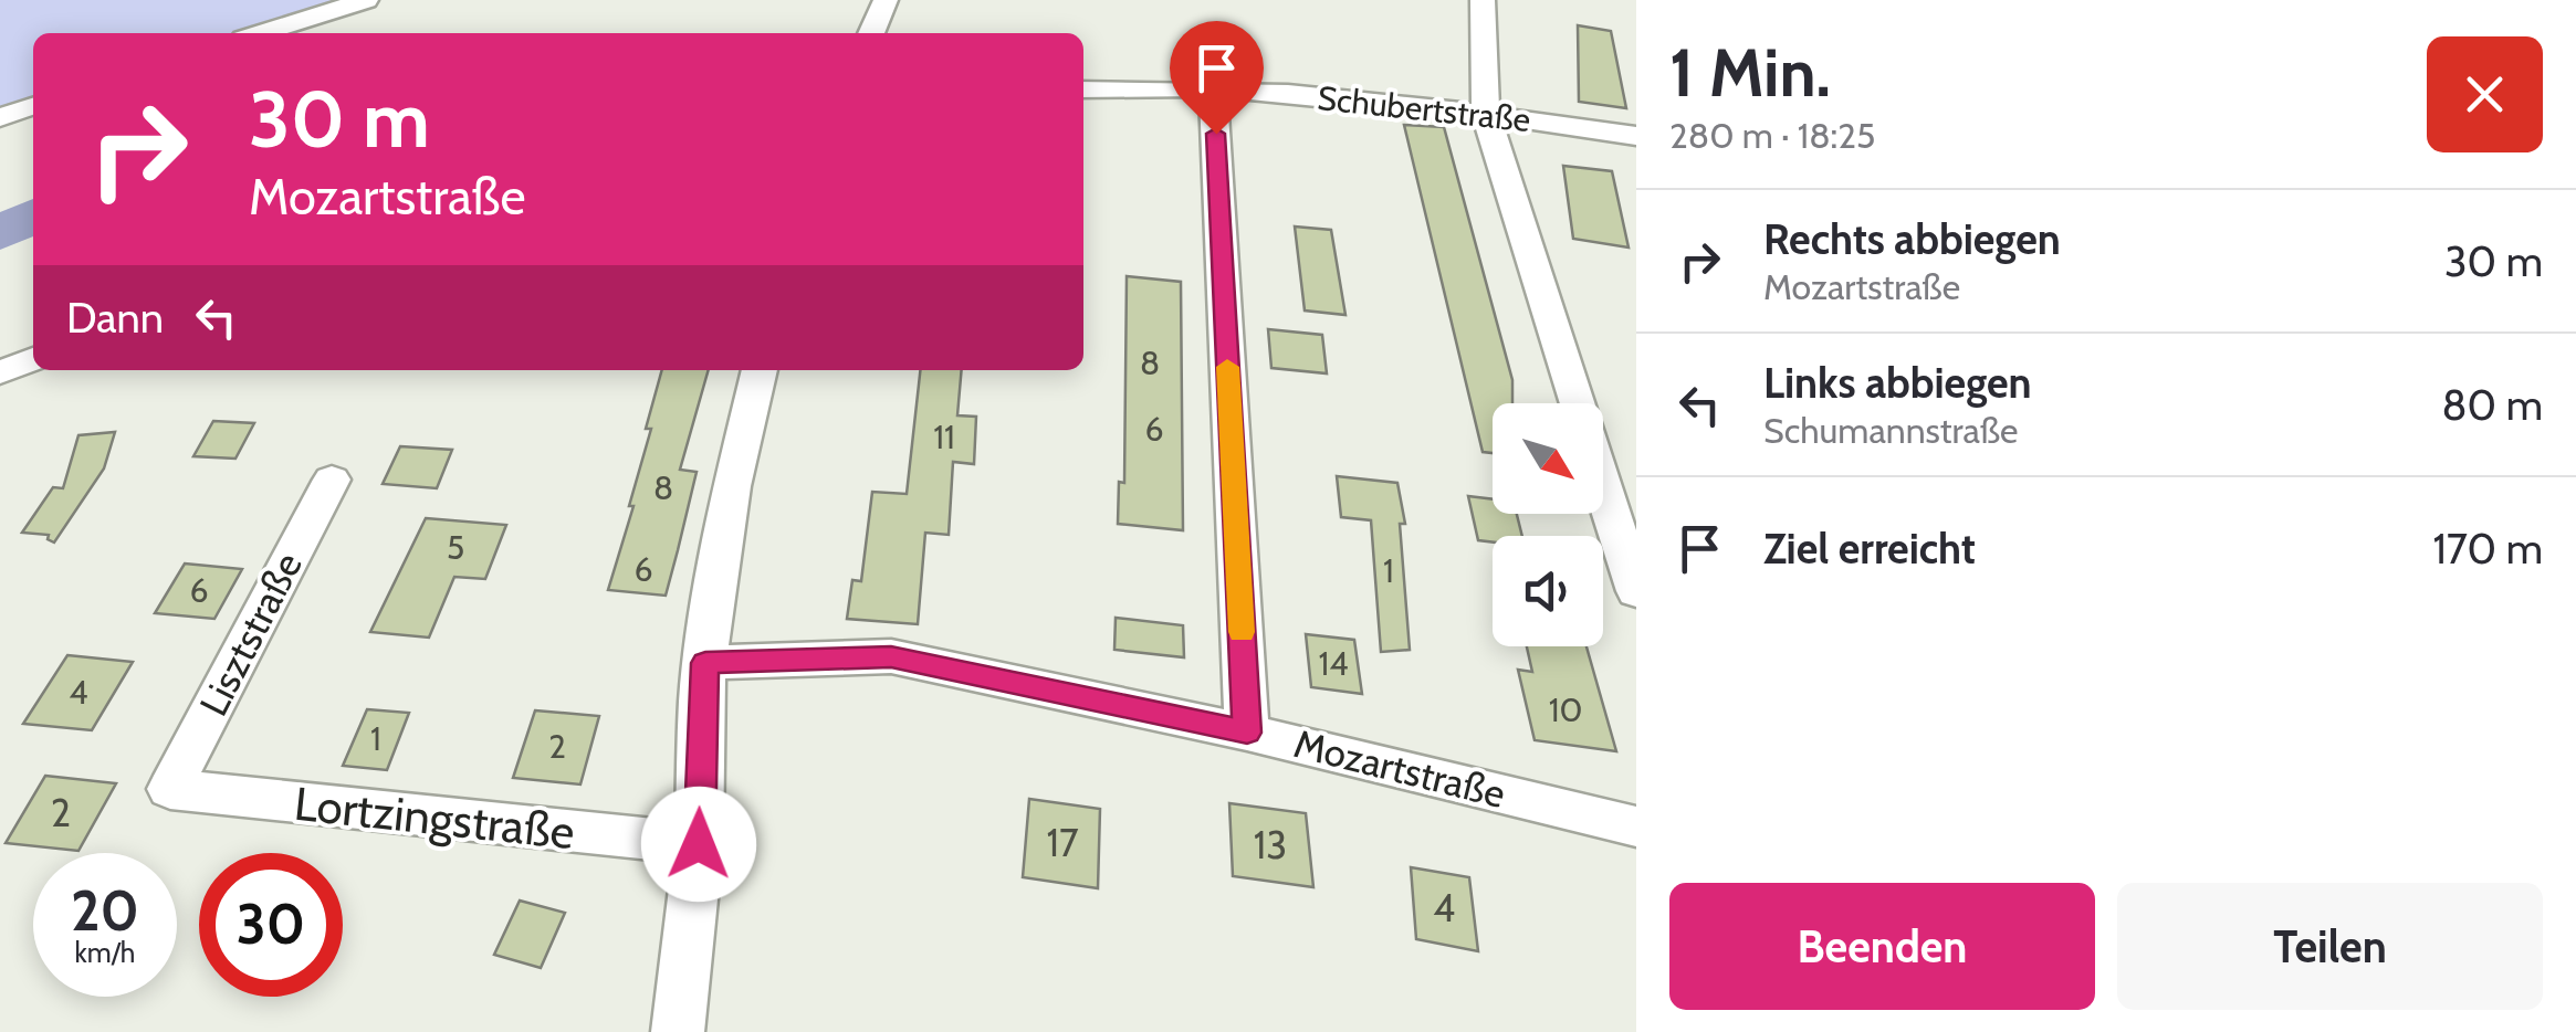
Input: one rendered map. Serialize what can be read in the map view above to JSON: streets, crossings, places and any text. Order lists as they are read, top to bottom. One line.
{"streets":{"street":["Schubertstraße","Lisztstraße","Mozartstraße","Lortzingstraße"]},"crossings":[["Lisztstraße","Lortzingstraße"]],"house_numbers":["8","6","11","8","5","6","1","6","14","4","10","1","2","2","17","13","4"],"north":"bottom right","page":{"heading":["1 Min.","280 m · 18:25"],"turn":["30 m","Mozartstraße"],"list":[{"name":"Rechts abbiegen","note":"Mozartstraße","value":"30 m"},{"name":"Links abbiegen","note":"Schumannstraße","value":"80 m"},{"name":"Ziel erreicht","value":"170 m"}],"then":"Dann","speed":"20 km/h","limit":"30","buttons":["Beenden","Teilen"]}}
